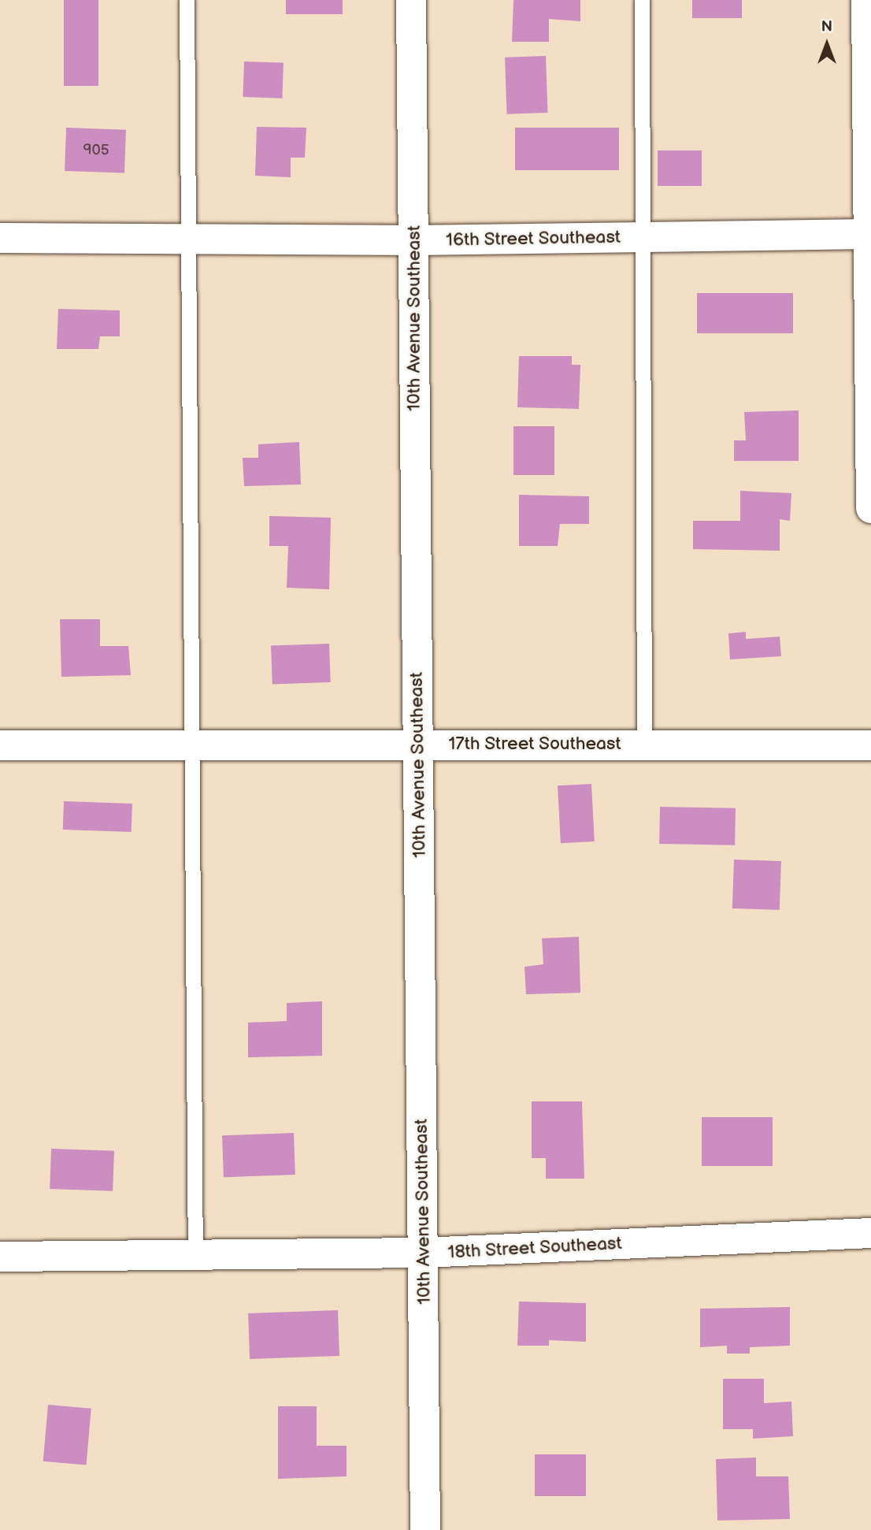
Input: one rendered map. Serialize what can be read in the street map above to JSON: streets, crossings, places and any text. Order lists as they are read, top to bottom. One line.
{"streets":{"street":["16th Street Southeast","10th Avenue Southeast","17th Street Southeast","18th Street Southeast"]},"crossings":[["16th Street Southeast","10th Avenue Southeast"],["10th Avenue Southeast","17th Street Southeast"],["10th Avenue Southeast","18th Street Southeast"]],"house_numbers":["905"],"north":"top"}
